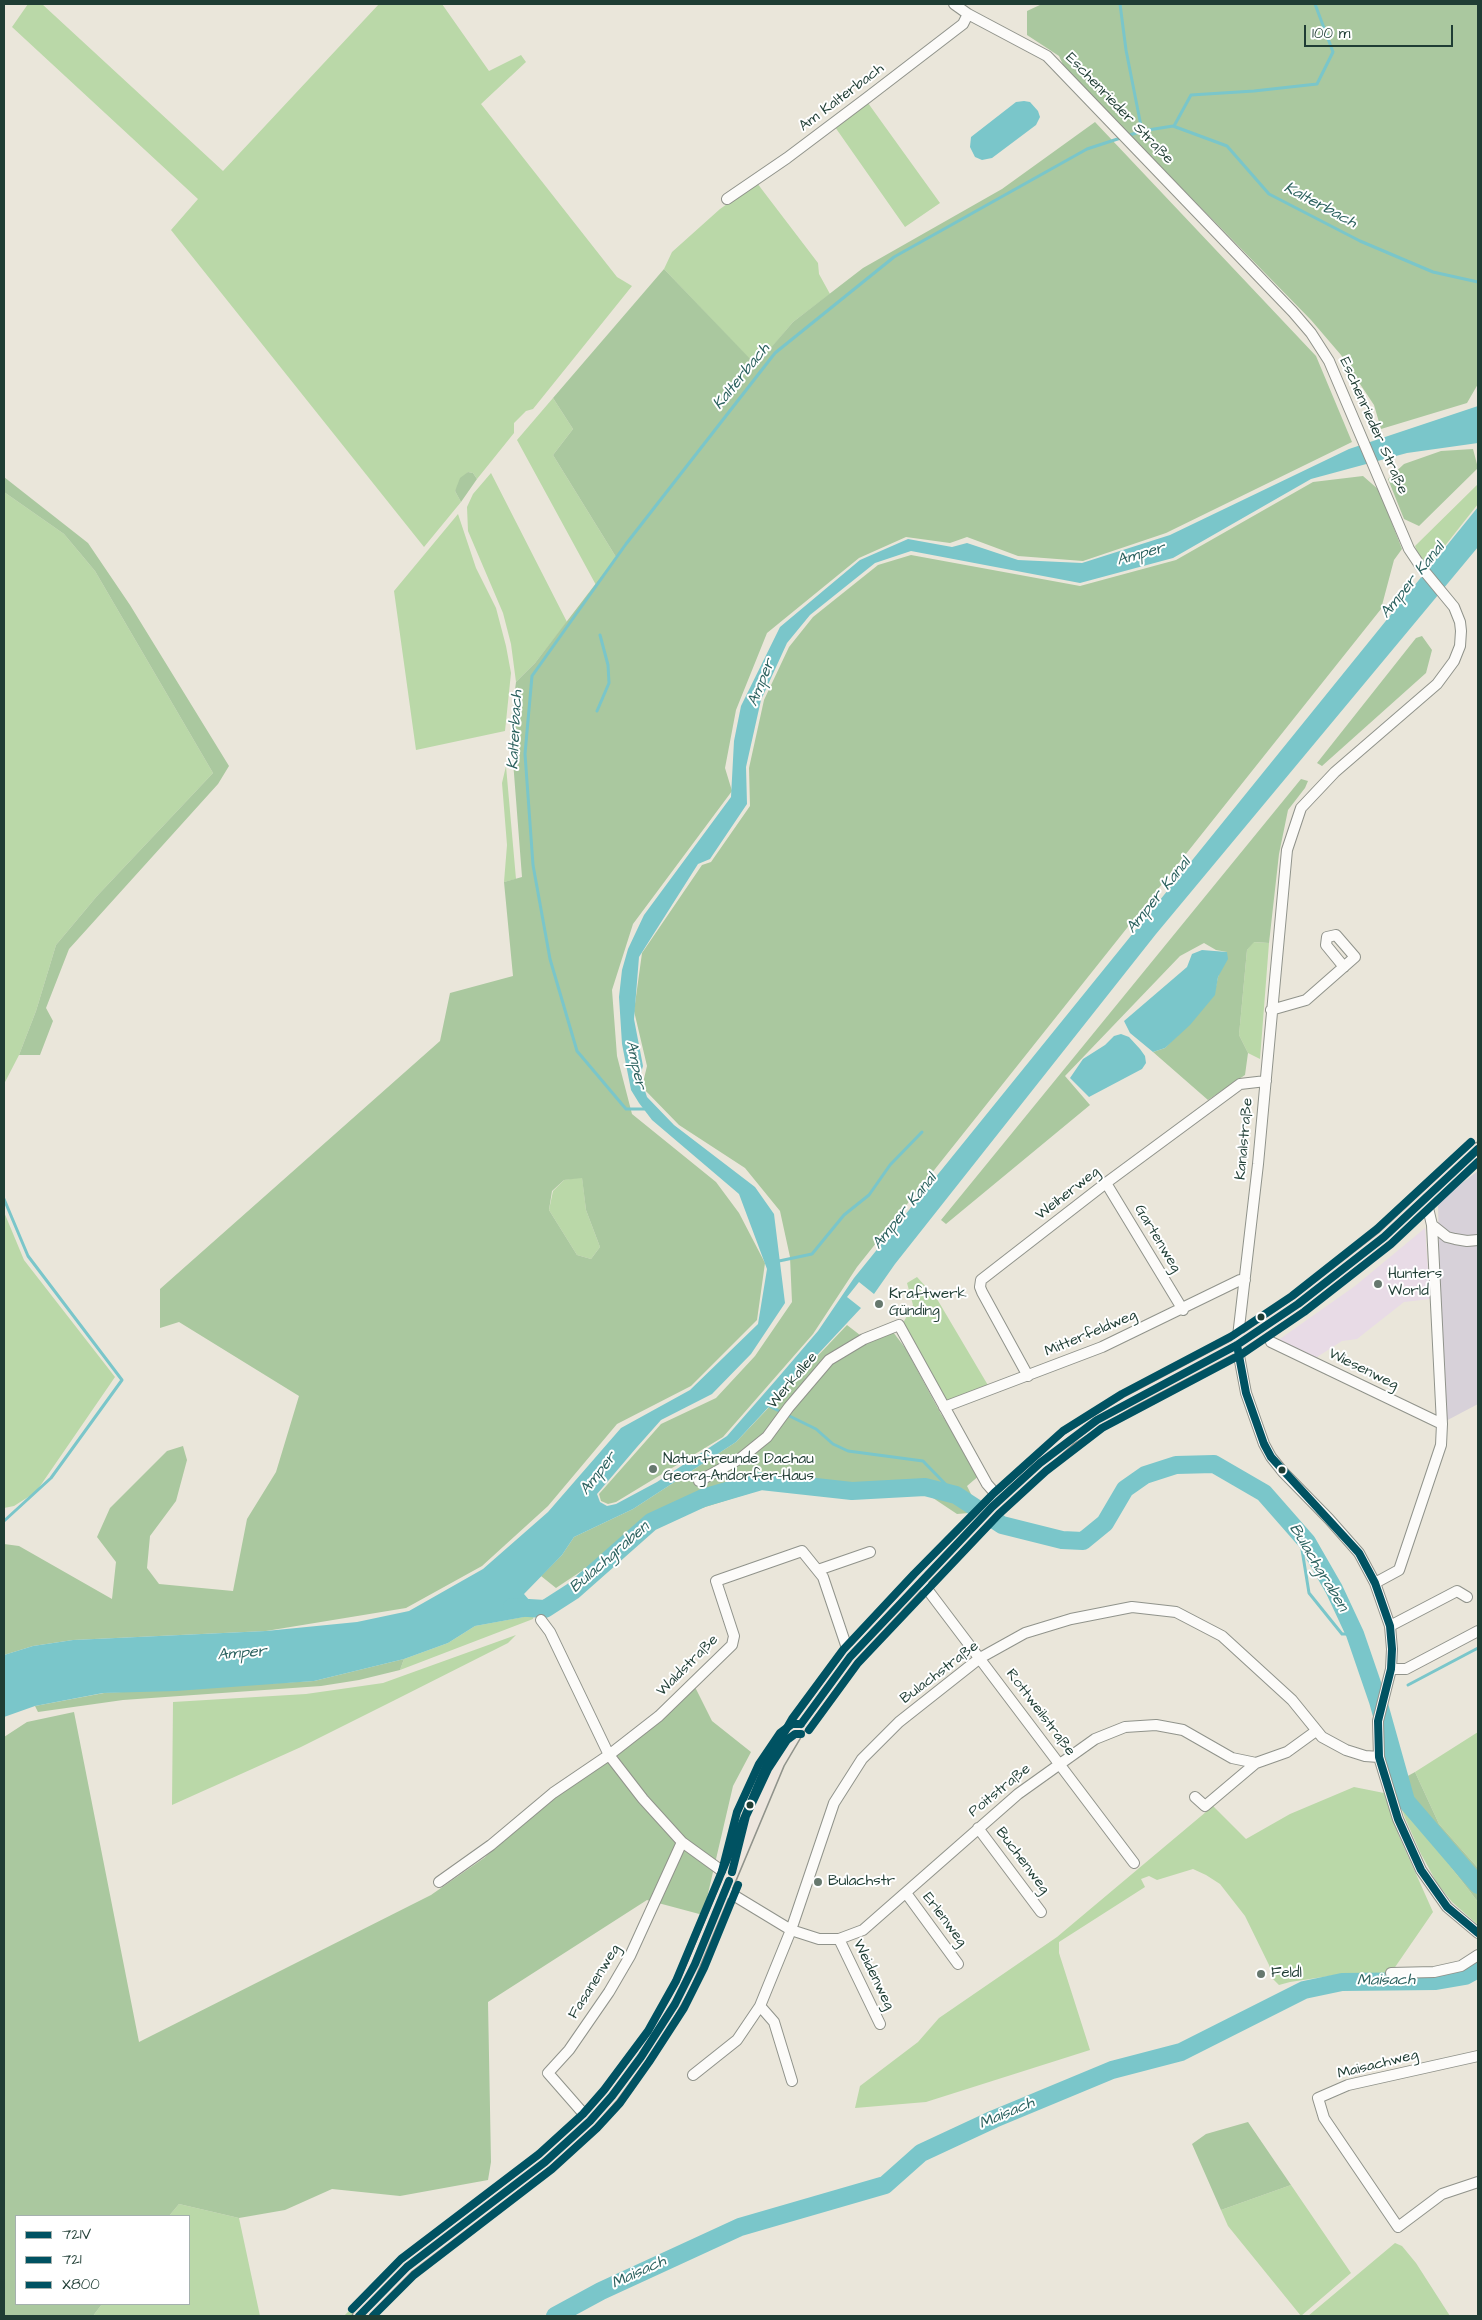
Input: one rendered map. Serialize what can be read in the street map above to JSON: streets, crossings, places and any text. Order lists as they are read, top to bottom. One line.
{"streets":{"street":["Am Kalterbach","Eschenrieder Straße","Kanalstraße","Weiherweg","Gartenweg","Mitterfeldweg","Wiesenweg","Werkallee","Waldstraße","Bulachstraße","Rottweilstraße","Poitstraße","Buchenweg","Erlenweg","Weidenweg","Fasanenweg","Maisachweg"]},"crossings":[["Am Kalterbach","Eschenrieder Straße"],["Eschenrieder Straße","Kanalstraße"],["Kanalstraße","Weiherweg"],["Kanalstraße","Mitterfeldweg"],["Kanalstraße","Bulachstraße"],["Weiherweg","Gartenweg"],["Weiherweg","Mitterfeldweg"],["Gartenweg","Mitterfeldweg"],["Mitterfeldweg","Werkallee"],["Bulachstraße","Rottweilstraße"],["Bulachstraße","Poitstraße"],["Rottweilstraße","Poitstraße"],["Poitstraße","Buchenweg"],["Poitstraße","Erlenweg"],["Poitstraße","Weidenweg"]],"water":["Kalterbach","Amper","Amper Kanal","Bulachgraben","Maisach"],"places":["Hunters World","Kraftwerk Günding","Naturfreunde Dachau Georg-Andorfer-Haus","Bulachstr","Feldl"],"lines":["transit line X800","transit line 721V","transit line 721"],"legend":["721V","721","X800"],"scale_bar":"100 m"}
